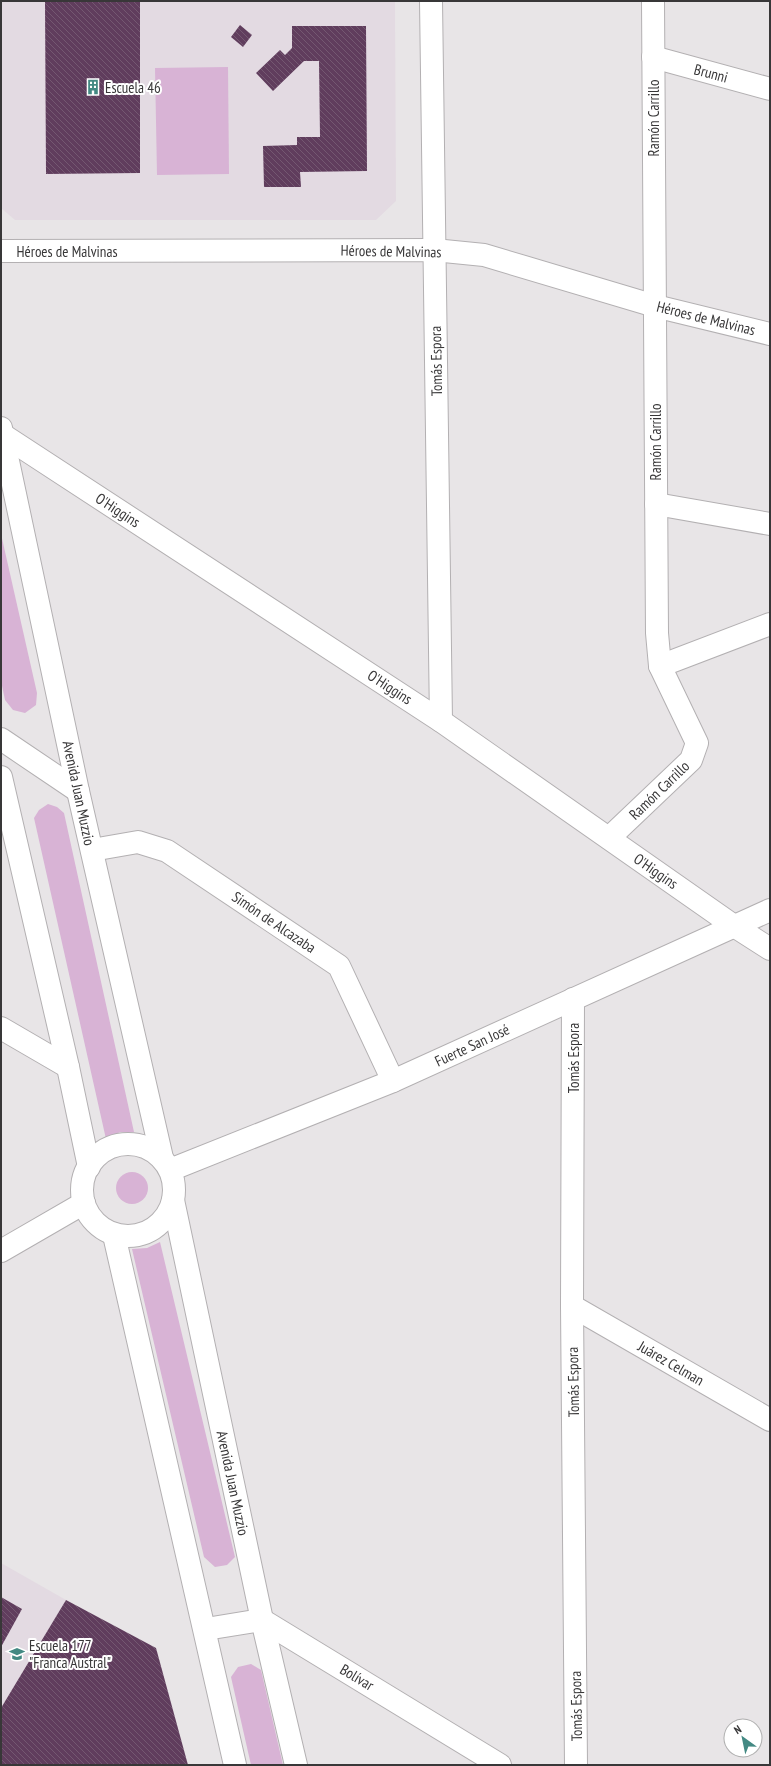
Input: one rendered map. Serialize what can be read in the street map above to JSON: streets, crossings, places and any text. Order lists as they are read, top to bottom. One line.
{"streets":{"street":["Brunni","Ramón Carrillo","Héroes de Malvinas","Tomás Espora","O'Higgins","Avenida Juan Muzzio","Simón de Alcazaba","Fuerte San José","Juárez Celman","Bolívar"]},"crossings":[["Brunni","Ramón Carrillo"],["Ramón Carrillo","Héroes de Malvinas"],["Ramón Carrillo","O'Higgins"],["Héroes de Malvinas","Tomás Espora"],["Tomás Espora","O'Higgins"],["Tomás Espora","Fuerte San José"],["Tomás Espora","Juárez Celman"],["O'Higgins","Avenida Juan Muzzio"],["O'Higgins","Fuerte San José"],["Avenida Juan Muzzio","Simón de Alcazaba"],["Avenida Juan Muzzio","Fuerte San José"],["Avenida Juan Muzzio","Bolívar"],["Simón de Alcazaba","Fuerte San José"]],"places":{"building":["Escuela 46"],"school or university":["Escuela 177 \"Franca Austral\""]},"north":"top left"}
